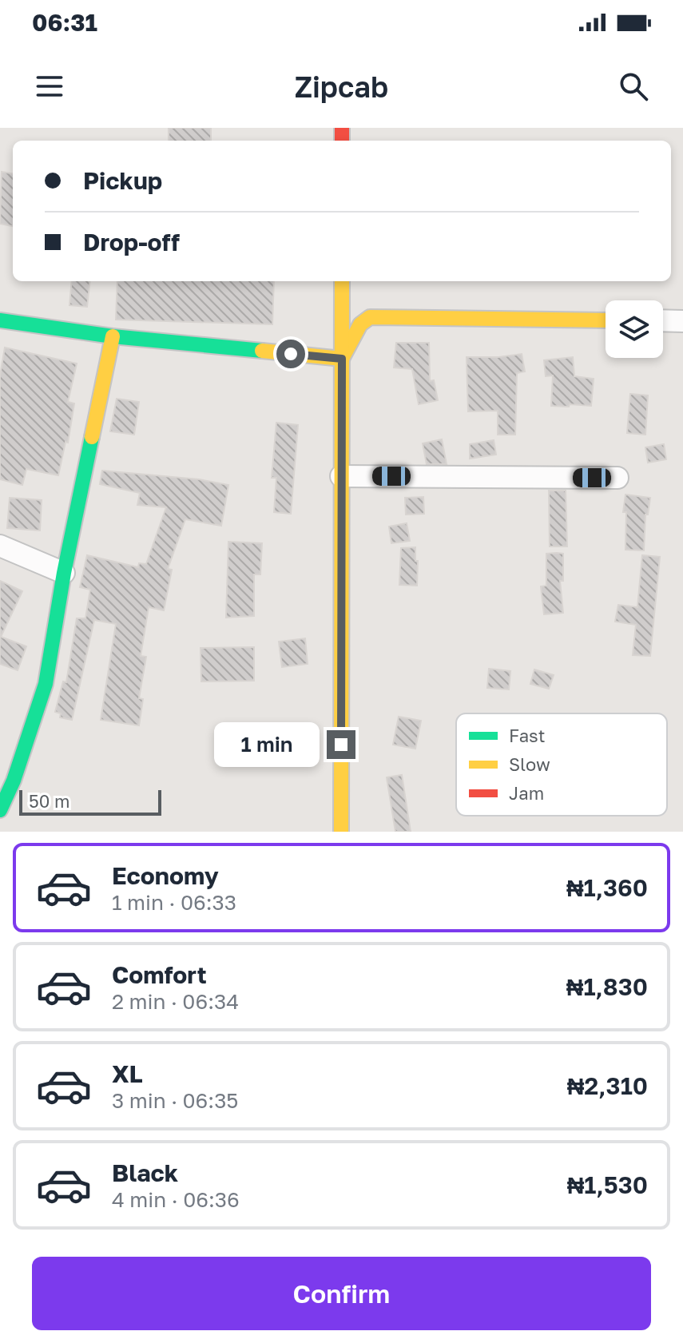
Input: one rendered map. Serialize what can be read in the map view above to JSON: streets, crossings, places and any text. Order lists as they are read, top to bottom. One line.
{"legend":["Fast","Slow","Jam"],"scale_bar":"50 m","page":{"status":"06:31","header":"Zipcab","banner":["Pickup","Drop-off"],"bubble":"1 min","scale":"50 m","list":[{"name":"Economy","note":"1 min · 06:33","value":"₦1,360"},{"name":"Comfort","note":"2 min · 06:34","value":"₦1,830"},{"name":"XL","note":"3 min · 06:35","value":"₦2,310"},{"name":"Black","note":"4 min · 06:36","value":"₦1,530"}],"buttons":"Confirm"}}
